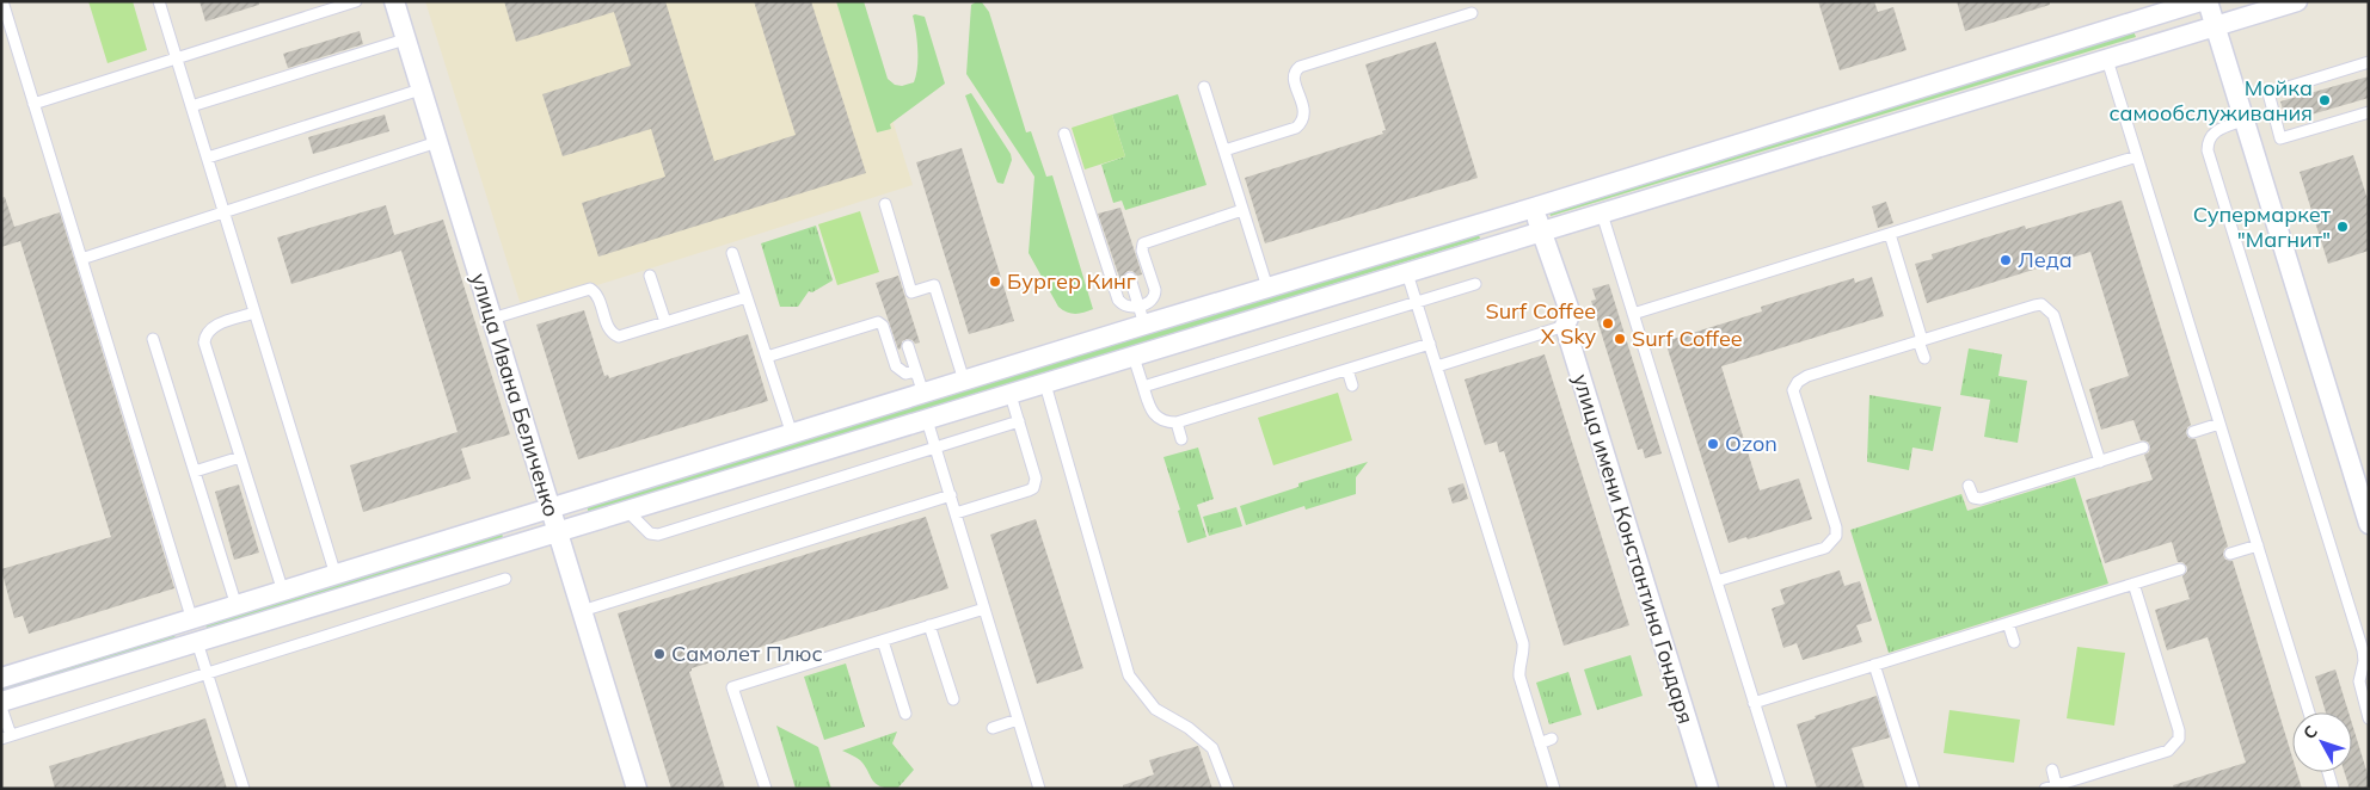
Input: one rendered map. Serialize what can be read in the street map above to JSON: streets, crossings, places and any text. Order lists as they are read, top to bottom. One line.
{"streets":{"street":["улица Ивана Беличенко","улица имени Константина Гондаря"]},"places":["Мойка самообслуживания","Супермаркет \"Магнит\"","Леда","Бургер Кинг","Surf Coffee X Sky","Surf Coffee","Ozon","Самолет Плюс"],"north":"top left"}
